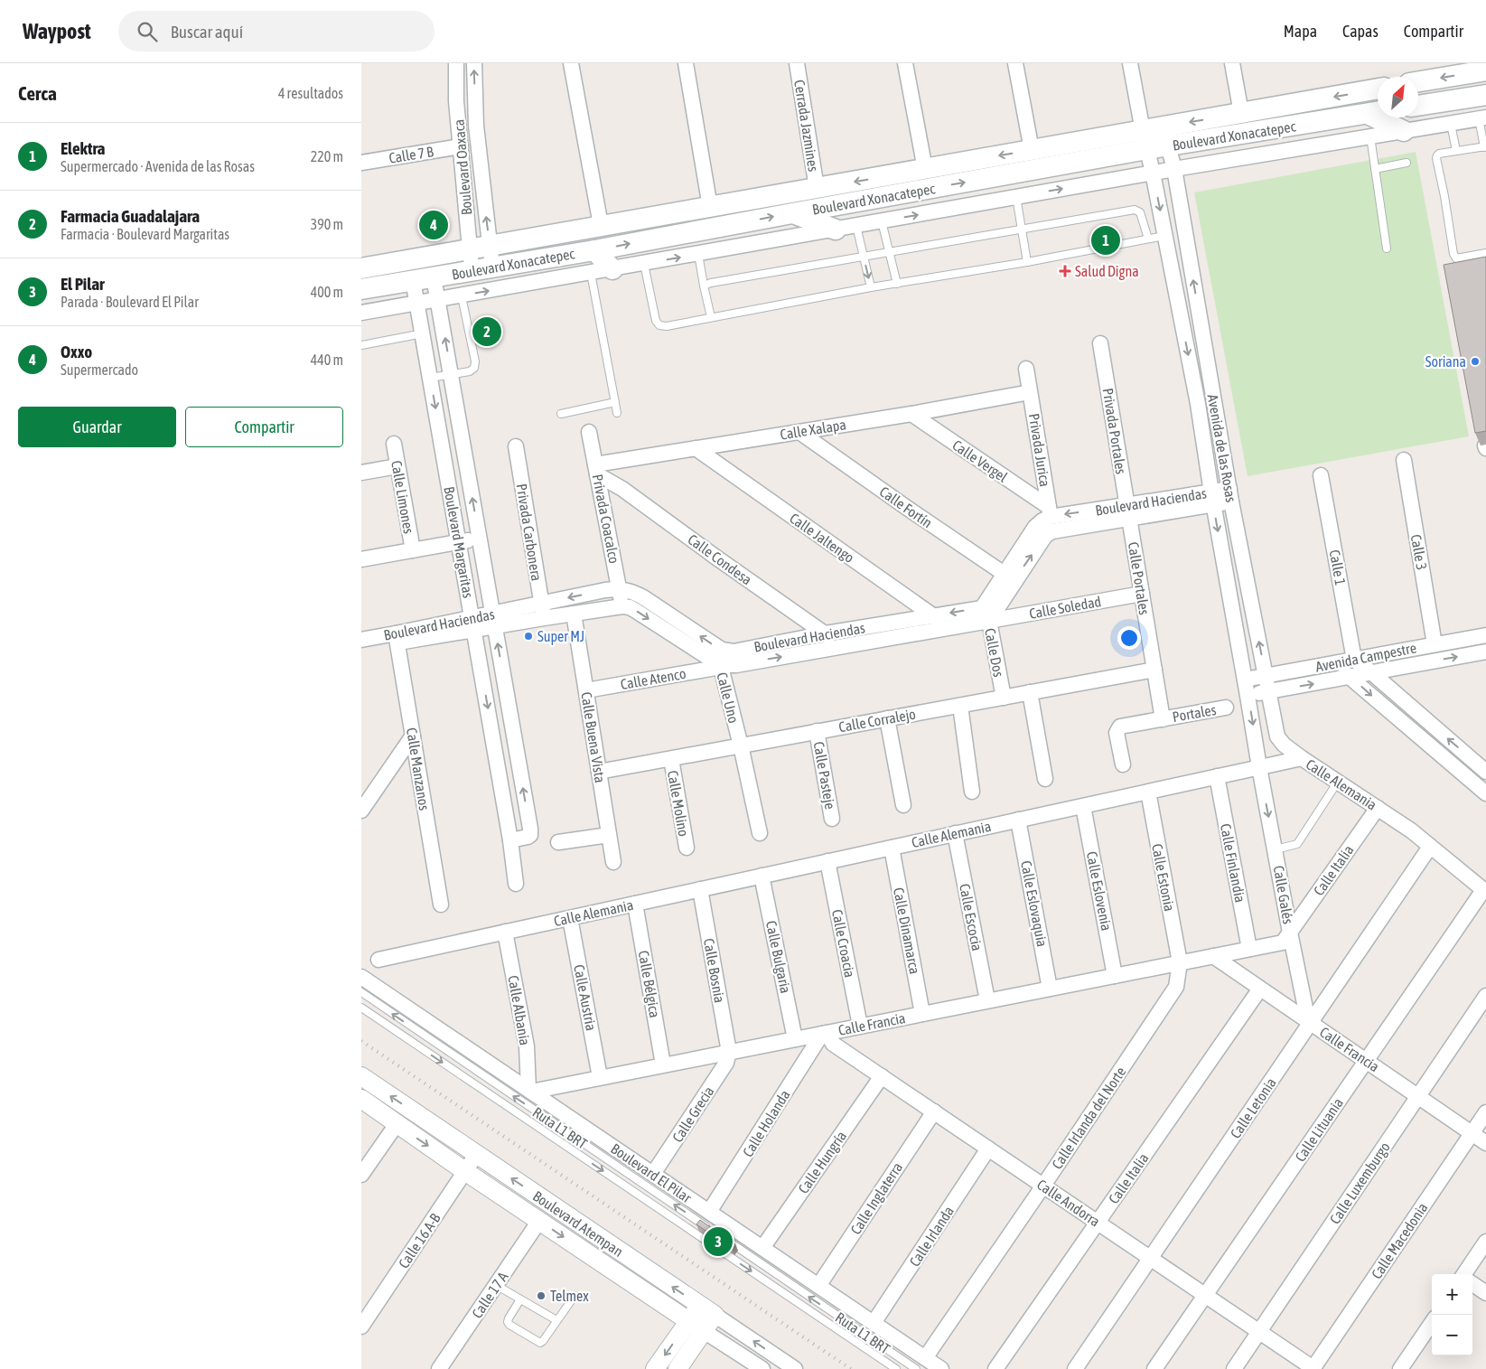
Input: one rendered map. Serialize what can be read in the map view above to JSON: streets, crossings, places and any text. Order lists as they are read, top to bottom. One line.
{"streets":{"main road":["Boulevard Xonacatepec"],"street":["Cerrada Jazmines","Calle 7 B","Boulevard Oaxaca","Calle Xalapa","Privada Portales","Avenida de las Rosas","Privada Jurica","Calle Vergel","Calle Limones","Boulevard Haciendas","Calle Fortín","Privada Coacalco","Privada Carbonera","Calle Jaltengo","Boulevard Margaritas","Calle 3","Calle Condesa","Calle 1","Calle Portales","Calle Soledad","Calle Dos","Avenida Campestre","Calle Atenco","Calle Uno","Portales","Calle Corralejo","Calle Buena Vista","Calle Manzanos","Calle Pasteje","Calle Alemania","Calle Molino","Calle Finlandia","Calle Italia","Calle Estonia","Calle Eslovenia","Calle Galés","Calle Eslovaquia","Calle Escocia","Calle Dinamarca","Calle Croacia","Calle Bulgaria","Calle Bosnia","Calle Bélgica","Calle Austria","Calle Albania","Calle Francia","Calle Letonia","Calle Grecia","Calle Irlanda del Norte","Calle Holanda","Calle Lituania","Calle Hungría","Boulevard El Pilar","Calle Luxemburgo","Calle Inglaterra","Calle Andorra","Boulevard Atempan","Calle Irlanda","Calle 16 A-B","Calle Macedonia","Calle 17 A"],"lane":["Ruta L1 BRT"]},"crossings":[["Cerrada Jazmines","Boulevard Xonacatepec"],["Boulevard Xonacatepec","Boulevard Oaxaca"],["Boulevard Xonacatepec","Avenida de las Rosas"],["Boulevard Xonacatepec","Boulevard Margaritas"],["Calle 7 B","Boulevard Oaxaca"],["Calle Xalapa","Privada Jurica"],["Calle Xalapa","Calle Vergel"],["Calle Xalapa","Calle Fortín"],["Calle Xalapa","Privada Coacalco"],["Calle Xalapa","Calle Jaltengo"],["Calle Xalapa","Calle Condesa"],["Privada Portales","Boulevard Haciendas"],["Privada Portales","Calle Portales"],["Avenida de las Rosas","Boulevard Haciendas"],["Avenida de las Rosas","Avenida Campestre"],["Avenida de las Rosas","Calle Alemania"],["Avenida de las Rosas","Calle Galés"],["Privada Jurica","Calle Vergel"],["Privada Jurica","Boulevard Haciendas"],["Calle Vergel","Boulevard Haciendas"],["Boulevard Haciendas","Privada Coacalco"],["Boulevard Haciendas","Privada Carbonera"],["Boulevard Haciendas","Calle Jaltengo"],["Boulevard Haciendas","Boulevard Margaritas"],["Boulevard Haciendas","Calle Condesa"],["Boulevard Haciendas","Calle Portales"],["Boulevard Haciendas","Calle Soledad"],["Boulevard Haciendas","Calle Dos"],["Boulevard Haciendas","Calle Atenco"],["Boulevard Haciendas","Calle Uno"],["Boulevard Haciendas","Calle Buena Vista"],["Boulevard Haciendas","Calle Manzanos"],["Privada Coacalco","Calle Condesa"],["Calle 3","Avenida Campestre"],["Calle 1","Avenida Campestre"],["Calle Portales","Calle Soledad"],["Calle Portales","Portales"],["Calle Portales","Calle Corralejo"],["Calle Soledad","Calle Dos"],["Calle Dos","Calle Corralejo"],["Calle Atenco","Calle Uno"],["Calle Atenco","Calle Buena Vista"],["Calle Uno","Calle Corralejo"],["Calle Corralejo","Calle Buena Vista"],["Calle Corralejo","Calle Pasteje"],["Calle Corralejo","Calle Molino"],["Calle Alemania","Calle Finlandia"],["Calle Alemania","Calle Italia"],["Calle Alemania","Calle Estonia"],["Calle Alemania","Calle Eslovenia"],["Calle Alemania","Calle Galés"],["Calle Alemania","Calle Eslovaquia"],["Calle Alemania","Calle Escocia"],["Calle Alemania","Calle Dinamarca"],["Calle Alemania","Calle Croacia"],["Calle Alemania","Calle Bulgaria"],["Calle Alemania","Calle Bosnia"],["Calle Alemania","Calle Bélgica"],["Calle Alemania","Calle Austria"],["Calle Alemania","Calle Albania"],["Calle Alemania","Calle Letonia"],["Calle Alemania","Calle Lituania"],["Calle Finlandia","Calle Francia"],["Calle Italia","Calle Galés"],["Calle Italia","Calle Francia"],["Calle Italia","Calle Andorra"],["Calle Estonia","Calle Francia"],["Calle Estonia","Calle Irlanda del Norte"],["Calle Eslovenia","Calle Francia"],["Calle Galés","Calle Francia"],["Calle Galés","Calle Letonia"],["Calle Eslovaquia","Calle Francia"],["Calle Escocia","Calle Francia"],["Calle Dinamarca","Calle Francia"],["Calle Croacia","Calle Francia"],["Calle Bulgaria","Calle Francia"],["Calle Bosnia","Calle Francia"],["Calle Bosnia","Calle Grecia"],["Calle Bélgica","Calle Francia"],["Calle Austria","Calle Francia"],["Calle Albania","Calle Francia"],["Calle Albania","Boulevard El Pilar"],["Calle Francia","Calle Letonia"],["Calle Francia","Calle Grecia"],["Calle Francia","Calle Irlanda del Norte"],["Calle Francia","Calle Holanda"],["Calle Francia","Calle Lituania"],["Calle Francia","Boulevard El Pilar"],["Calle Francia","Calle Luxemburgo"],["Calle Francia","Calle Andorra"],["Calle Francia","Calle Macedonia"],["Calle Letonia","Calle Andorra"],["Calle Grecia","Boulevard El Pilar"],["Calle Irlanda del Norte","Ruta L1 BRT"],["Calle Irlanda del Norte","Boulevard El Pilar"],["Calle Irlanda del Norte","Calle Andorra"],["Calle Holanda","Boulevard El Pilar"],["Calle Holanda","Calle Andorra"],["Ruta L1 BRT","Boulevard El Pilar"],["Calle Lituania","Calle Andorra"],["Calle Hungría","Boulevard El Pilar"],["Calle Hungría","Calle Andorra"],["Boulevard El Pilar","Calle Inglaterra"],["Boulevard El Pilar","Calle Irlanda"],["Calle Luxemburgo","Calle Andorra"],["Calle Inglaterra","Calle Andorra"],["Calle Andorra","Calle Irlanda"],["Calle Andorra","Calle Macedonia"],["Boulevard Atempan","Calle 16 A-B"],["Boulevard Atempan","Calle 17 A"]],"places":{"health":["Salud Digna"],"other":["Soriana","Super MJ","Telmex"]},"north":"top right","page":{"header":"Waypost","search":"Buscar aquí","nav":["Mapa","Capas","Compartir"],"heading":["Cerca","4 resultados"],"list":[{"mark":"1","name":"Elektra","note":"Supermercado · Avenida de las Rosas","value":"220 m"},{"mark":"2","name":"Farmacia Guadalajara","note":"Farmacia · Boulevard Margaritas","value":"390 m"},{"mark":"3","name":"El Pilar","note":"Parada · Boulevard El Pilar","value":"400 m"},{"mark":"4","name":"Oxxo","note":"Supermercado","value":"440 m"}],"pins":["4","1","2","3"],"buttons":["Guardar","Compartir"],"map_buttons":["+","−"]}}
